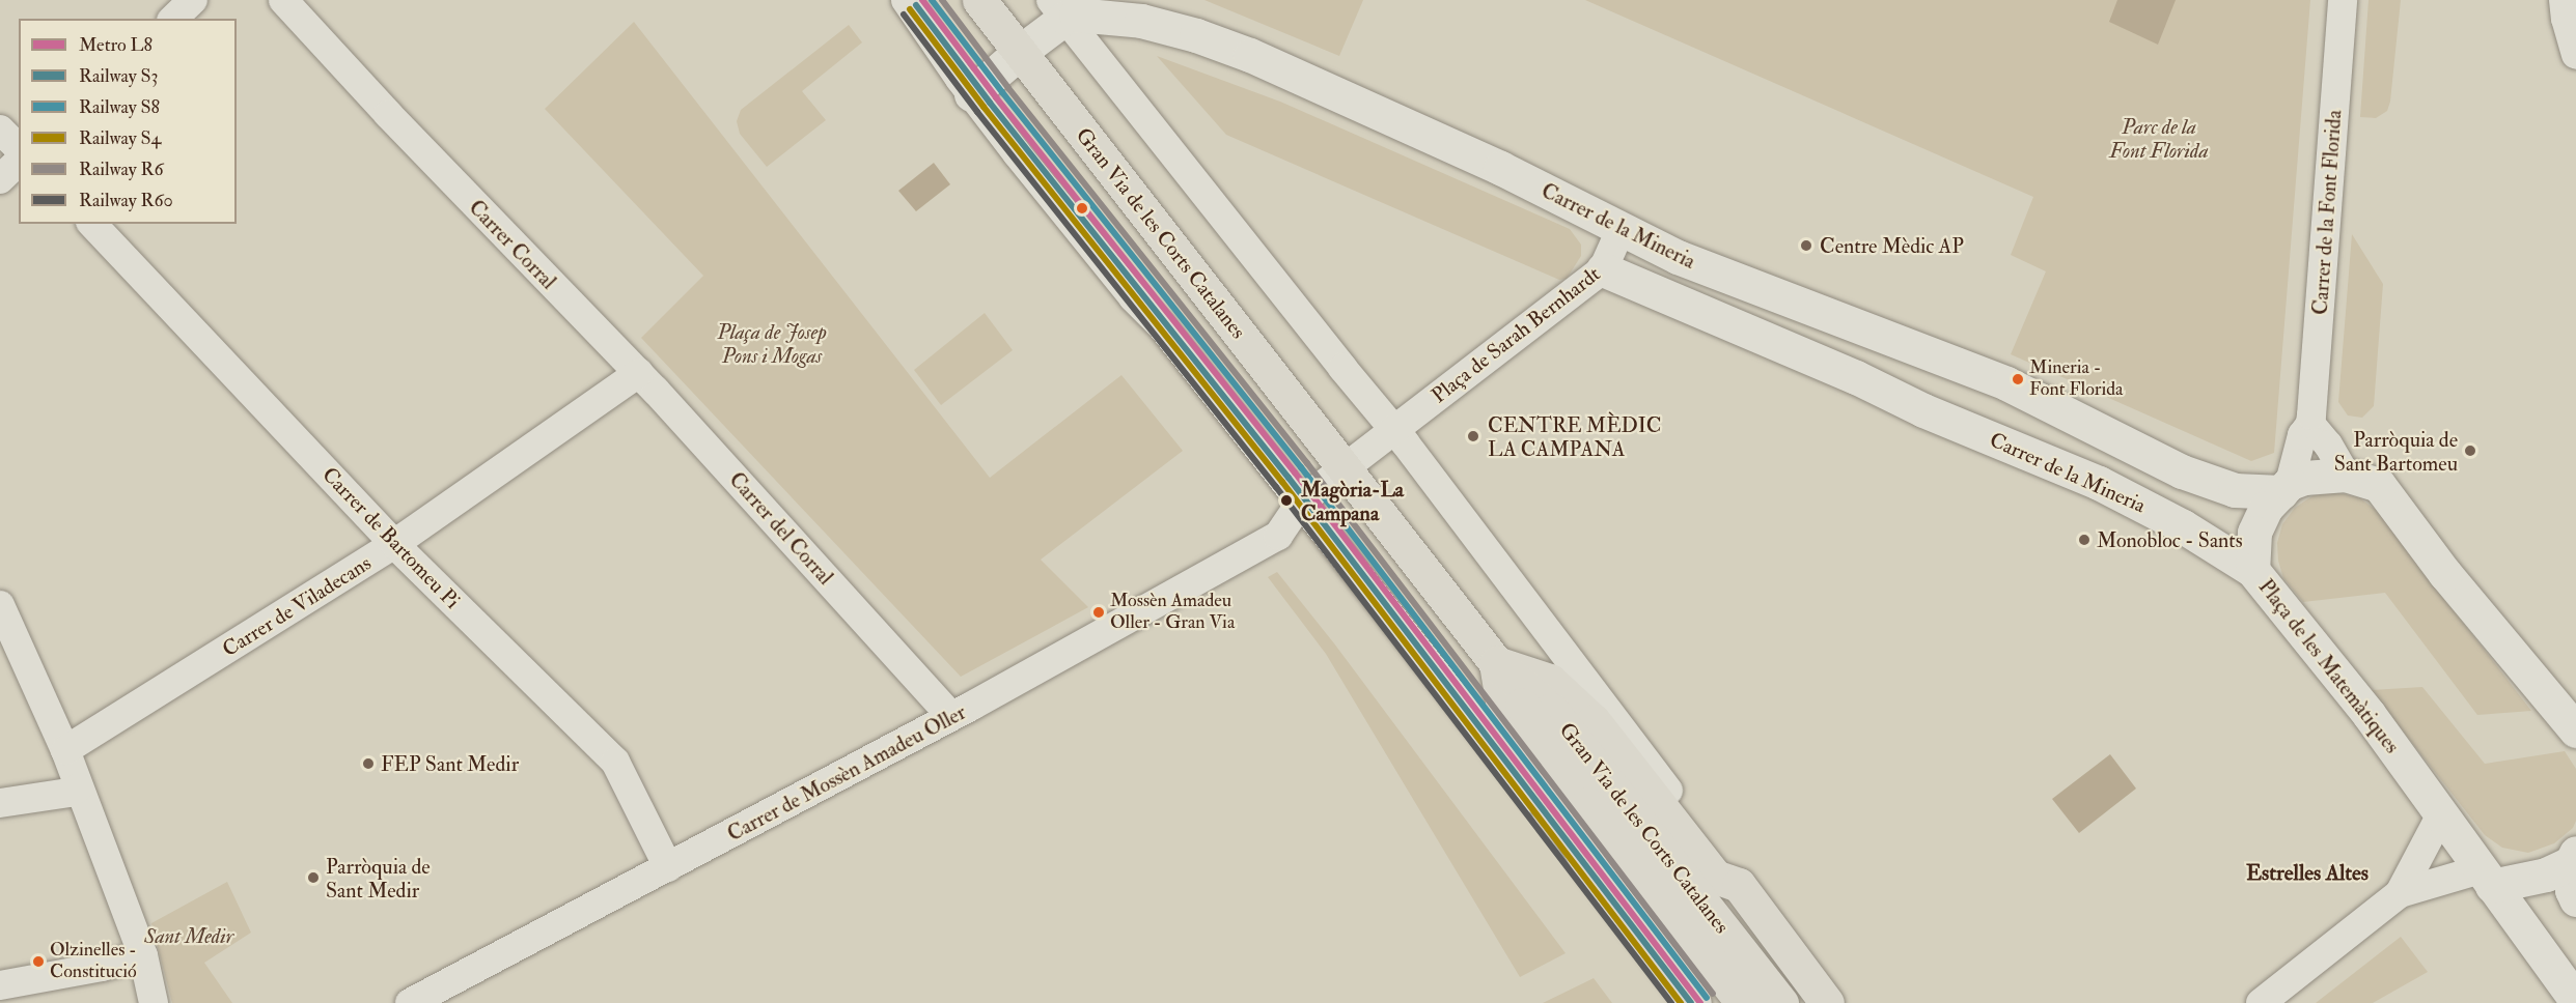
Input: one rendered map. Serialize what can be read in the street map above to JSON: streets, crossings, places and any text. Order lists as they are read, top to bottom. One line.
{"streets":{"main road":["Gran Via de les Corts Catalanes"],"street":["Carrer de la Font Florida","Carrer de la Mineria","Carrer Corral","Plaça de Sarah Bernhardt","Carrer del Corral","Carrer de Bartomeu Pi","Carrer de Viladecans","Plaça de les Matemàtiques","Carrer de Mossèn Amadeu Oller"]},"crossings":[["Carrer de la Font Florida","Carrer de la Mineria"],["Carrer de la Font Florida","Plaça de les Matemàtiques"],["Carrer de la Mineria","Plaça de Sarah Bernhardt"],["Carrer de la Mineria","Plaça de les Matemàtiques"],["Carrer Corral","Carrer del Corral"],["Carrer Corral","Carrer de Viladecans"],["Carrer del Corral","Carrer de Viladecans"],["Carrer del Corral","Carrer de Mossèn Amadeu Oller"],["Carrer de Bartomeu Pi","Carrer de Viladecans"],["Carrer de Bartomeu Pi","Carrer de Mossèn Amadeu Oller"]],"districts":["Estrelles Altes"],"parks":["Parc de la Font Florida","Plaça de Josep Pons i Mogas","Sant Medir"],"places":["Centre Mèdic AP","Mineria - Font Florida","CENTRE MÈDIC LA CAMPANA","Parròquia de Sant Bartomeu","Magòria-La Campana","Monobloc - Sants","Mossèn Amadeu Oller - Gran Via","FEP Sant Medir","Parròquia de Sant Medir","Olzinelles - Constitució"],"lines":["metro line L8","rail line S8","rail line R6","rail line S3","rail line S4","rail line R60"],"legend":["Metro L8","Railway S3","Railway S8","Railway S4","Railway R6","Railway R60"]}
